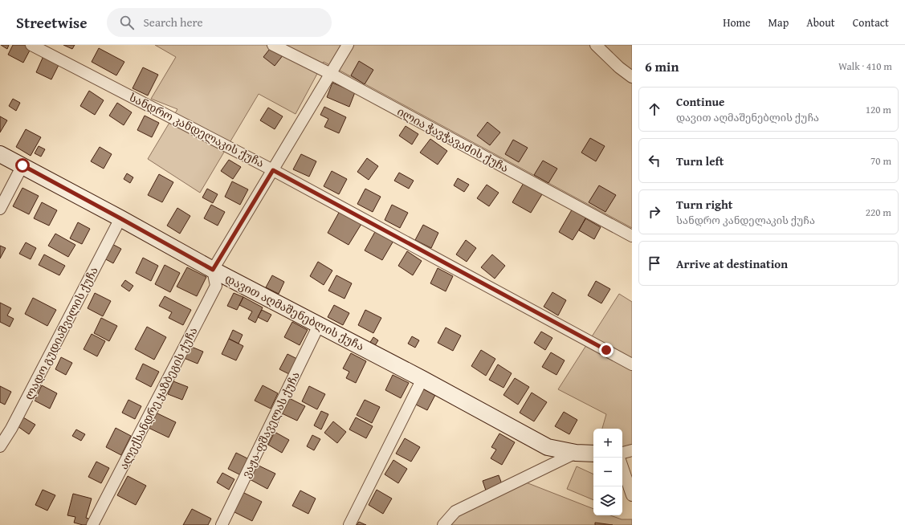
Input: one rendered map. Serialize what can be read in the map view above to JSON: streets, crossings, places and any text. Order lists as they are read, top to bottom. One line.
{"streets":{"street":["სანდრო კანდელაკის ქუჩა","ილია ჭავჭავაძის ქუჩა","დავით აღმაშენებლის ქუჩა","ლადო გუდიაშვილის ქუჩა","ალექსანდრე ყაზბეგის ქუჩა","ვაჟა-ფშაველას ქუჩა"]},"crossings":[["დავით აღმაშენებლის ქუჩა","ლადო გუდიაშვილის ქუჩა"],["დავით აღმაშენებლის ქუჩა","ალექსანდრე ყაზბეგის ქუჩა"],["დავით აღმაშენებლის ქუჩა","ვაჟა-ფშაველას ქუჩა"]],"page":{"header":"Streetwise","search":"Search here","nav":["Home","Map","About","Contact"],"heading":["6 min","Walk · 410 m"],"list":[["Continue","დავით აღმაშენებლის ქუჩა","120 m"],["Turn left","70 m"],["Turn right","სანდრო კანდელაკის ქუჩა","220 m"],"Arrive at destination"],"map_buttons":["+","−"]}}
